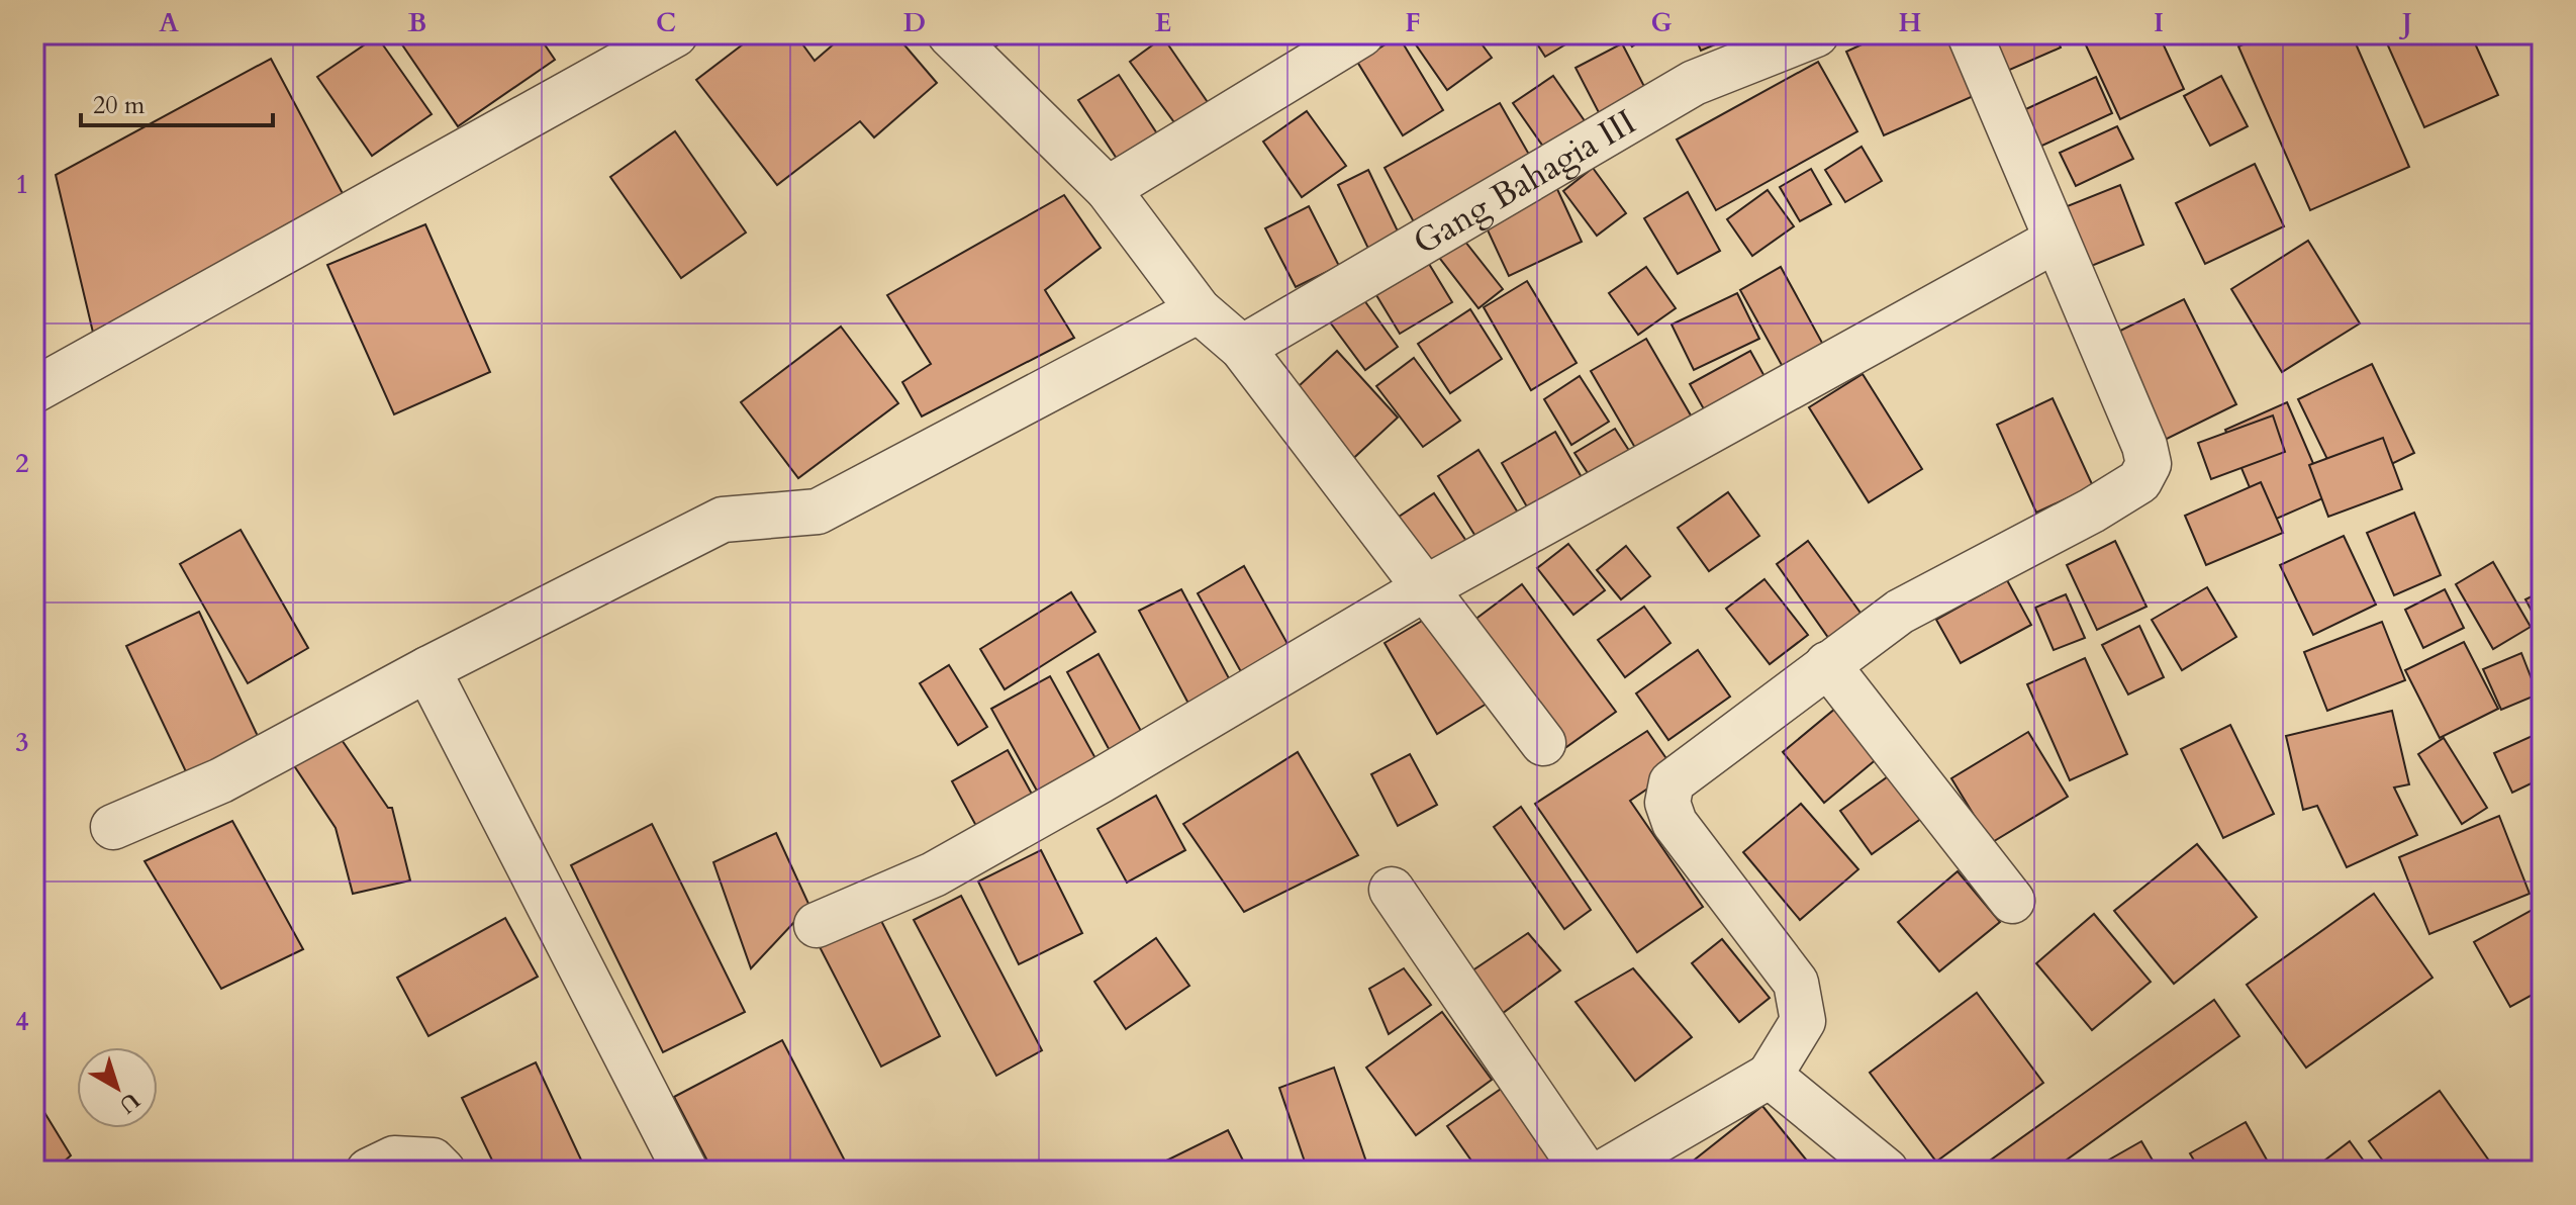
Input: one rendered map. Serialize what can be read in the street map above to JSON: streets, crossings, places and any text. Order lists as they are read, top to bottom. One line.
{"streets":{"street":["Gang Bahagia III"]},"scale_bar":"20 m","north":"bottom right","grid":{"columns":["A","B","C","D","E","F","G","H","I","J"],"rows":["1","2","3","4"]}}
